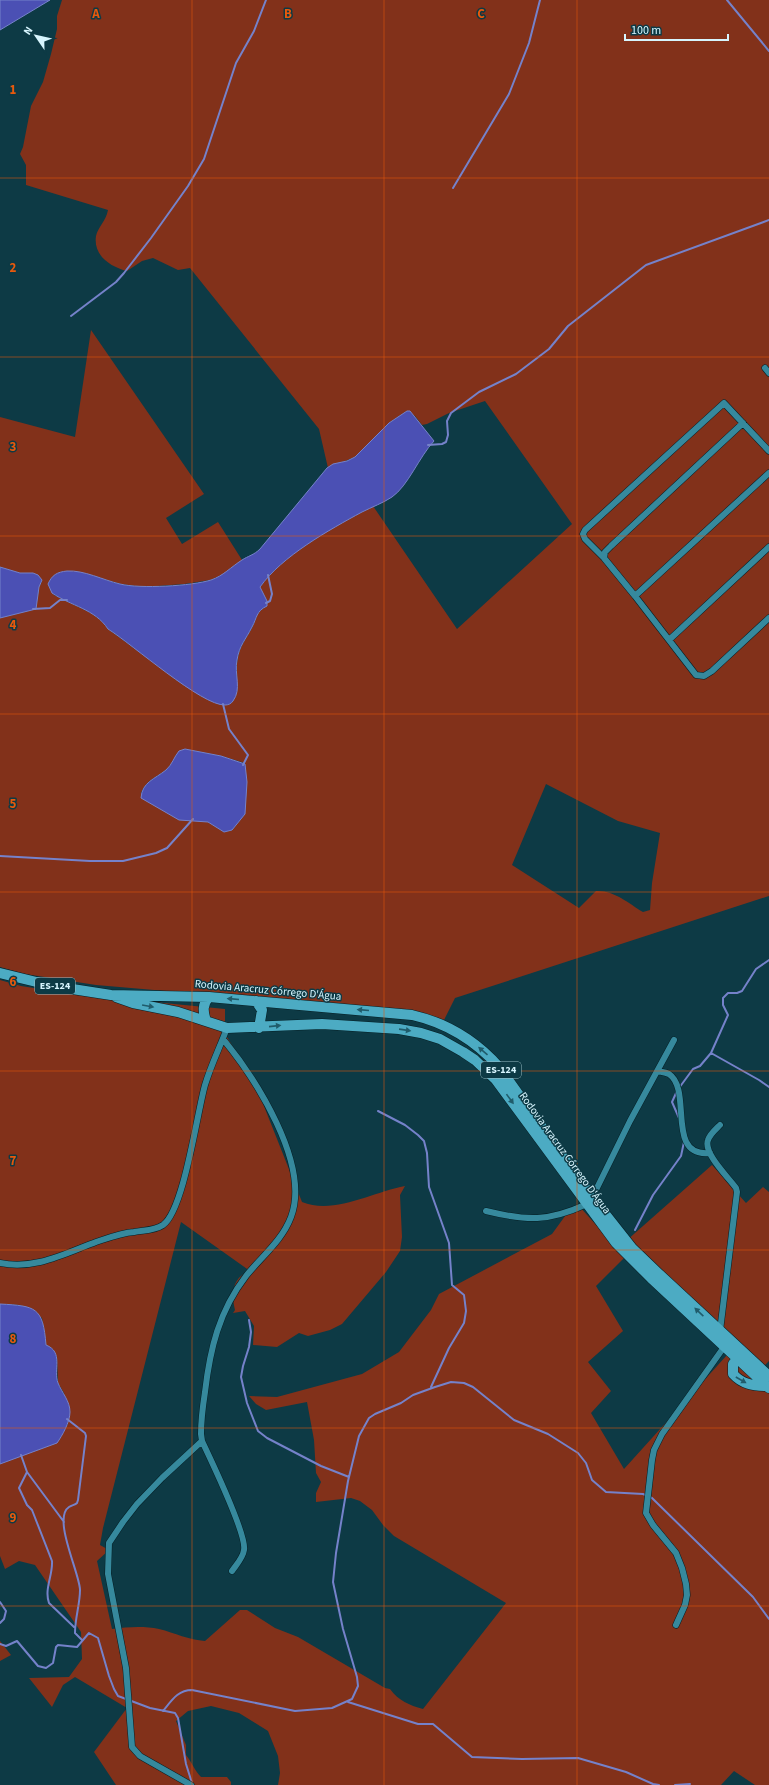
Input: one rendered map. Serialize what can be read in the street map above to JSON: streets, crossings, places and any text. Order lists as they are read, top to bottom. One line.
{"streets":{"main road":["ES-124","Rodovia Aracruz Córrego D'Água"]},"scale_bar":"100 m","north":"top left","grid":{"columns":["A","B","C"],"rows":["1","2","3","4","5","6","7","8","9"]}}
